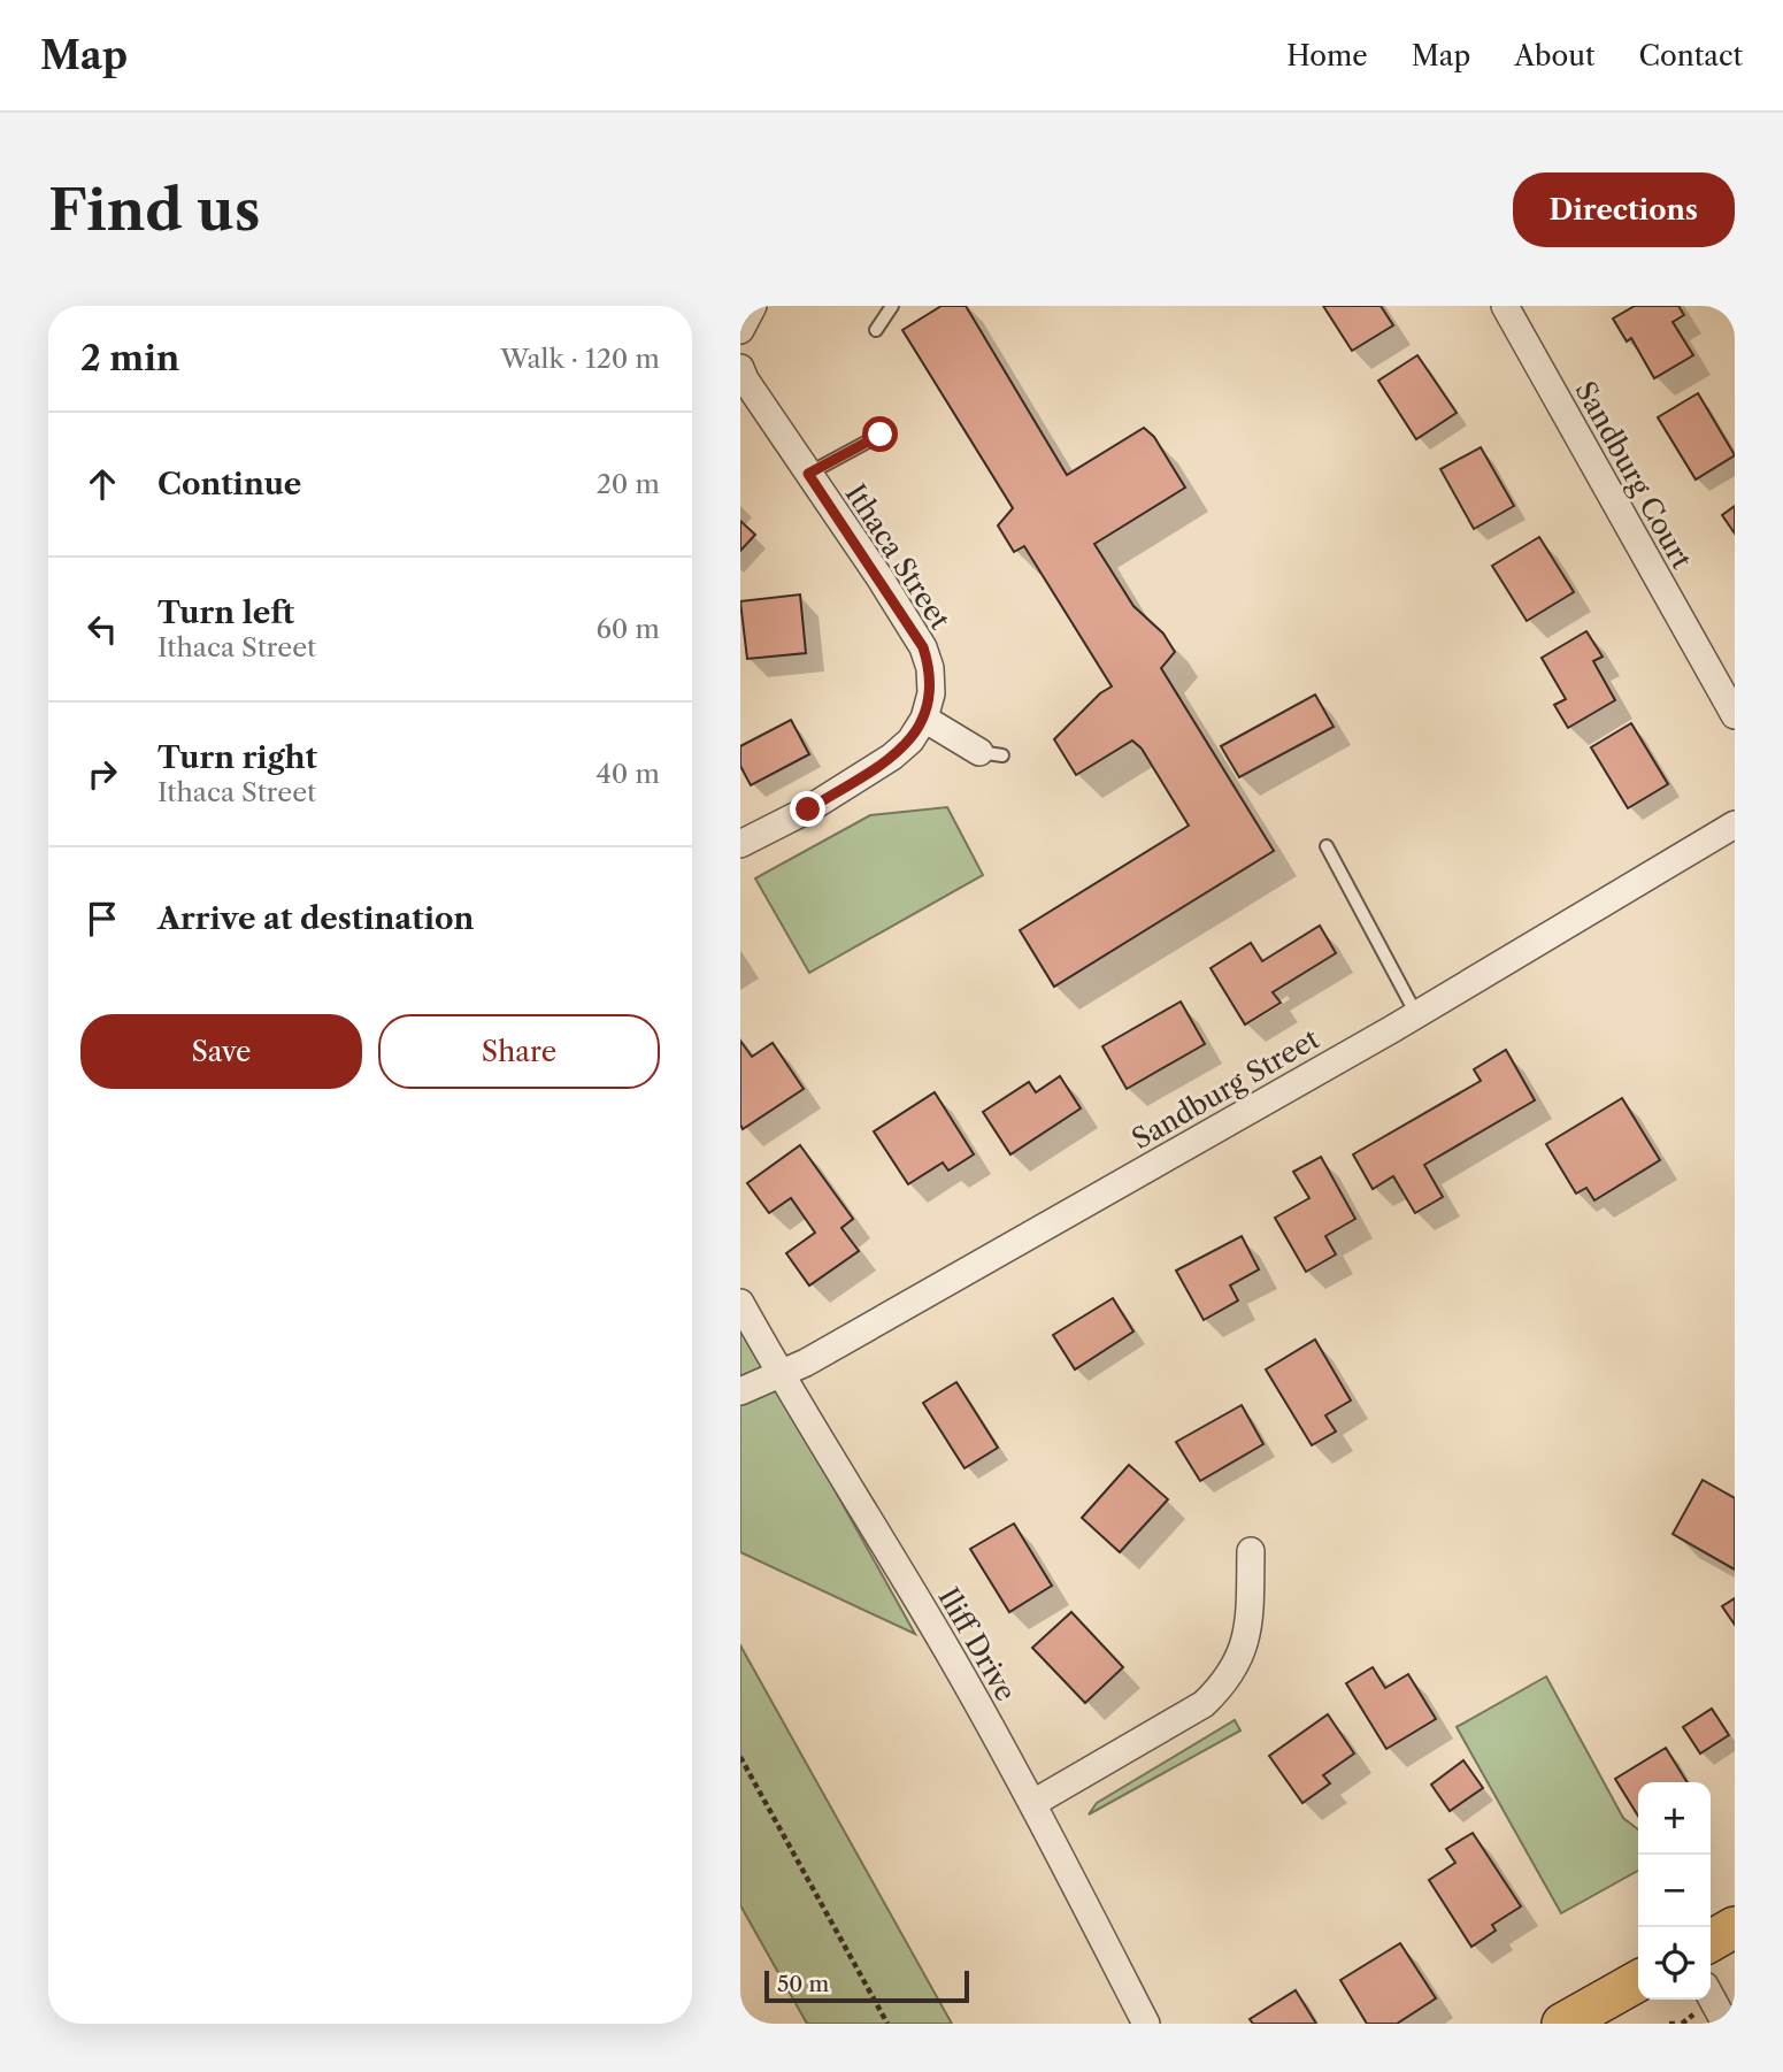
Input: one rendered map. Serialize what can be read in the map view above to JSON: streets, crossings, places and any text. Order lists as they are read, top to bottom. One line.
{"streets":{"street":["Sandburg Court","Ithaca Street","Sandburg Street","Iliff Drive"]},"crossings":[["Sandburg Street","Iliff Drive"]],"scale_bar":"50 m","page":{"header":"Map","nav":["Home","Map","About","Contact"],"buttons":["Directions",["Save","Share"]],"title":"Find us","heading":["2 min","Walk · 120 m"],"list":[["Continue","20 m"],["Turn left","Ithaca Street","60 m"],["Turn right","Ithaca Street","40 m"],"Arrive at destination"],"map_buttons":["+","−"],"scale":"50 m"}}
